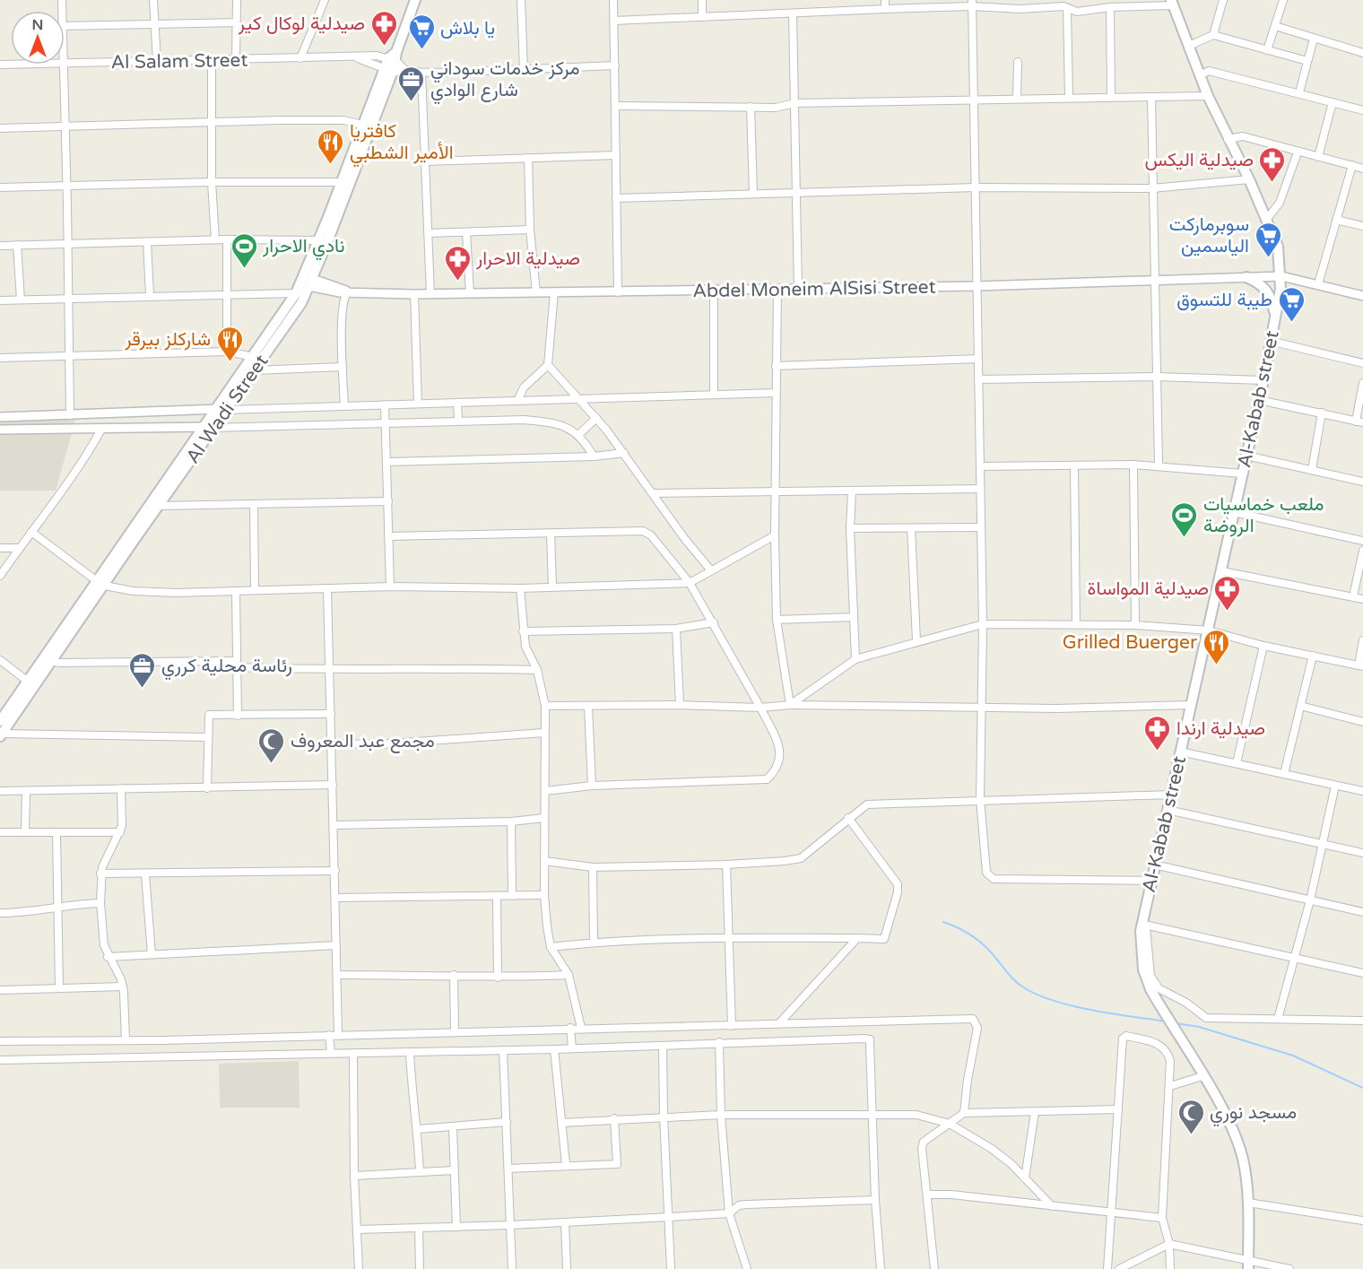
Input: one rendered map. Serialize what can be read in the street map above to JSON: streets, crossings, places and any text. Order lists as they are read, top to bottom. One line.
{"streets":{"main road":["Al-Kabab street","Al Wadi Street"],"street":["Al Salam Street","Abdel Moneim AlSisi Street"]},"crossings":[["Al Salam Street","Al Wadi Street"],["Abdel Moneim AlSisi Street","Al-Kabab street"],["Abdel Moneim AlSisi Street","Al Wadi Street"]],"places":{"pharmacy":["صيدلية لوكال كير","صيدلية اليكس","صيدلية الاحرار","صيدلية المواساة","صيدلية ارندا"],"supermarket":["يا بلاش","سوبرماركت الياسمين","طيبة للتسوق"],"office":["مركز خدمات سوداني شارع الوادي","رئاسة محلية كرري"],"restaurant":["كافتريا الأمير الشطبي","شاركلز بيرقر","Grilled Buerger"],"sports":["نادي الاحرار","ملعب خماسيات الروضة"],"mosque":["مجمع عبد المعروف","مسجد نوري"]},"north":"top"}
